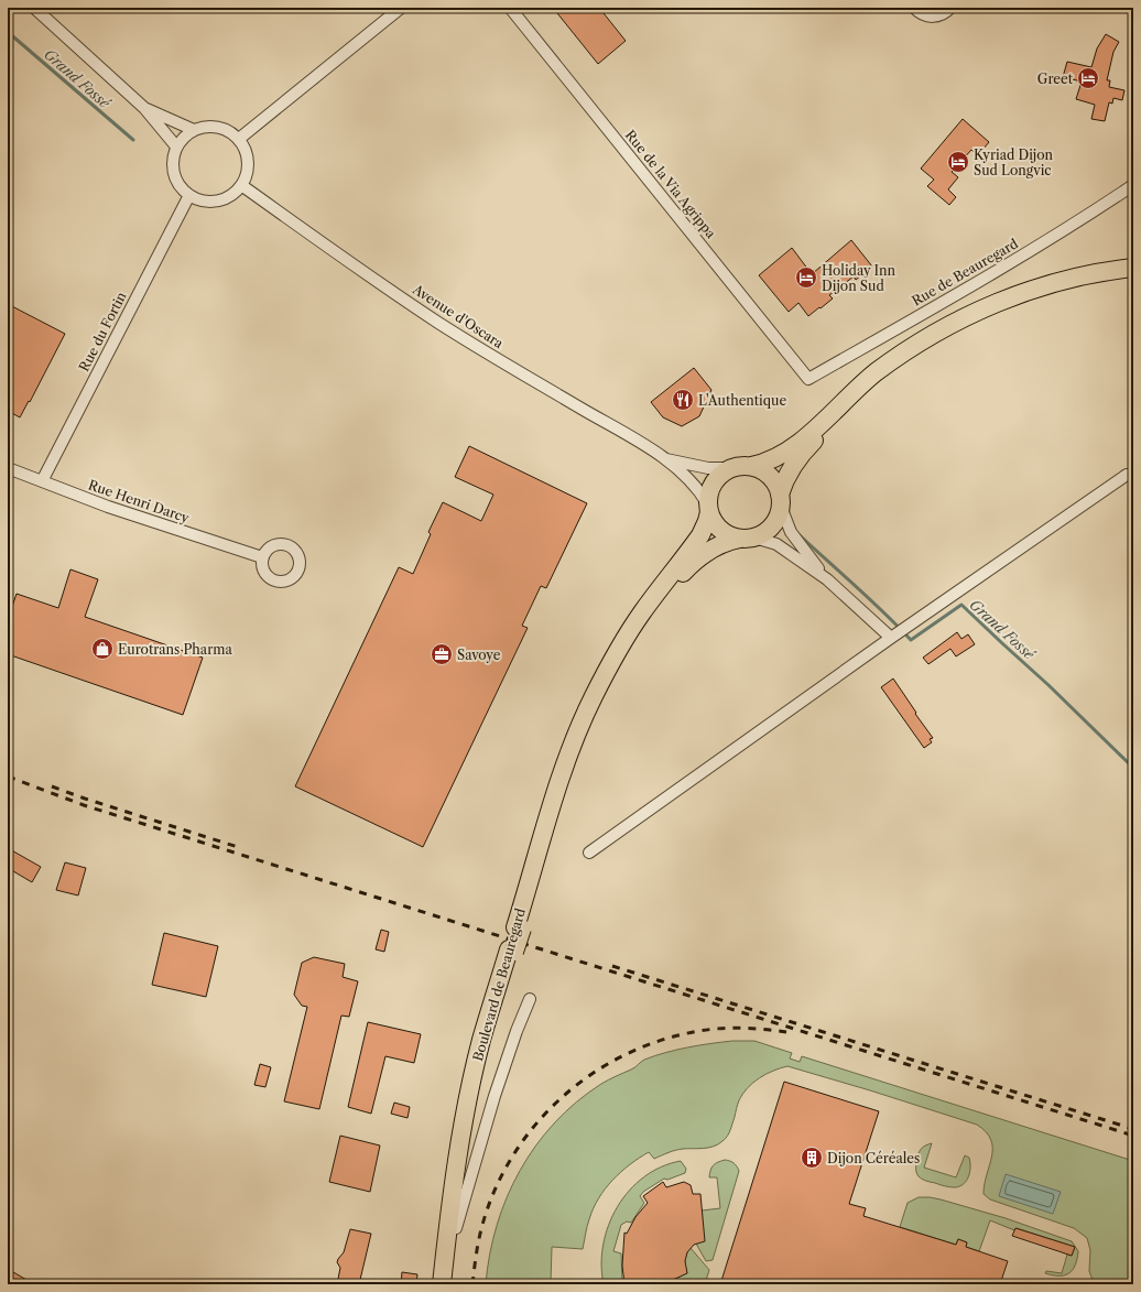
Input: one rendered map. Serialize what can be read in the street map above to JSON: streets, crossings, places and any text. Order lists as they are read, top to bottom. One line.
{"streets":{"main road":["Boulevard de Beauregard"],"street":["Rue de la Via Agrippa","Rue de Beauregard","Avenue d'Oscara","Rue du Fortin","Rue Henri Darcy"]},"crossings":[["Rue de la Via Agrippa","Rue de Beauregard"],["Avenue d'Oscara","Rue du Fortin"],["Rue du Fortin","Rue Henri Darcy"]],"water":["Grand Fossé"],"places":{"hotel":["Greet","Kyriad Dijon Sud Longvic","Holiday Inn Dijon Sud"],"restaurant":["L'Authentique"],"shop":["Eurotrans Pharma"],"office":["Savoye"],"building":["Dijon Céréales"]}}
